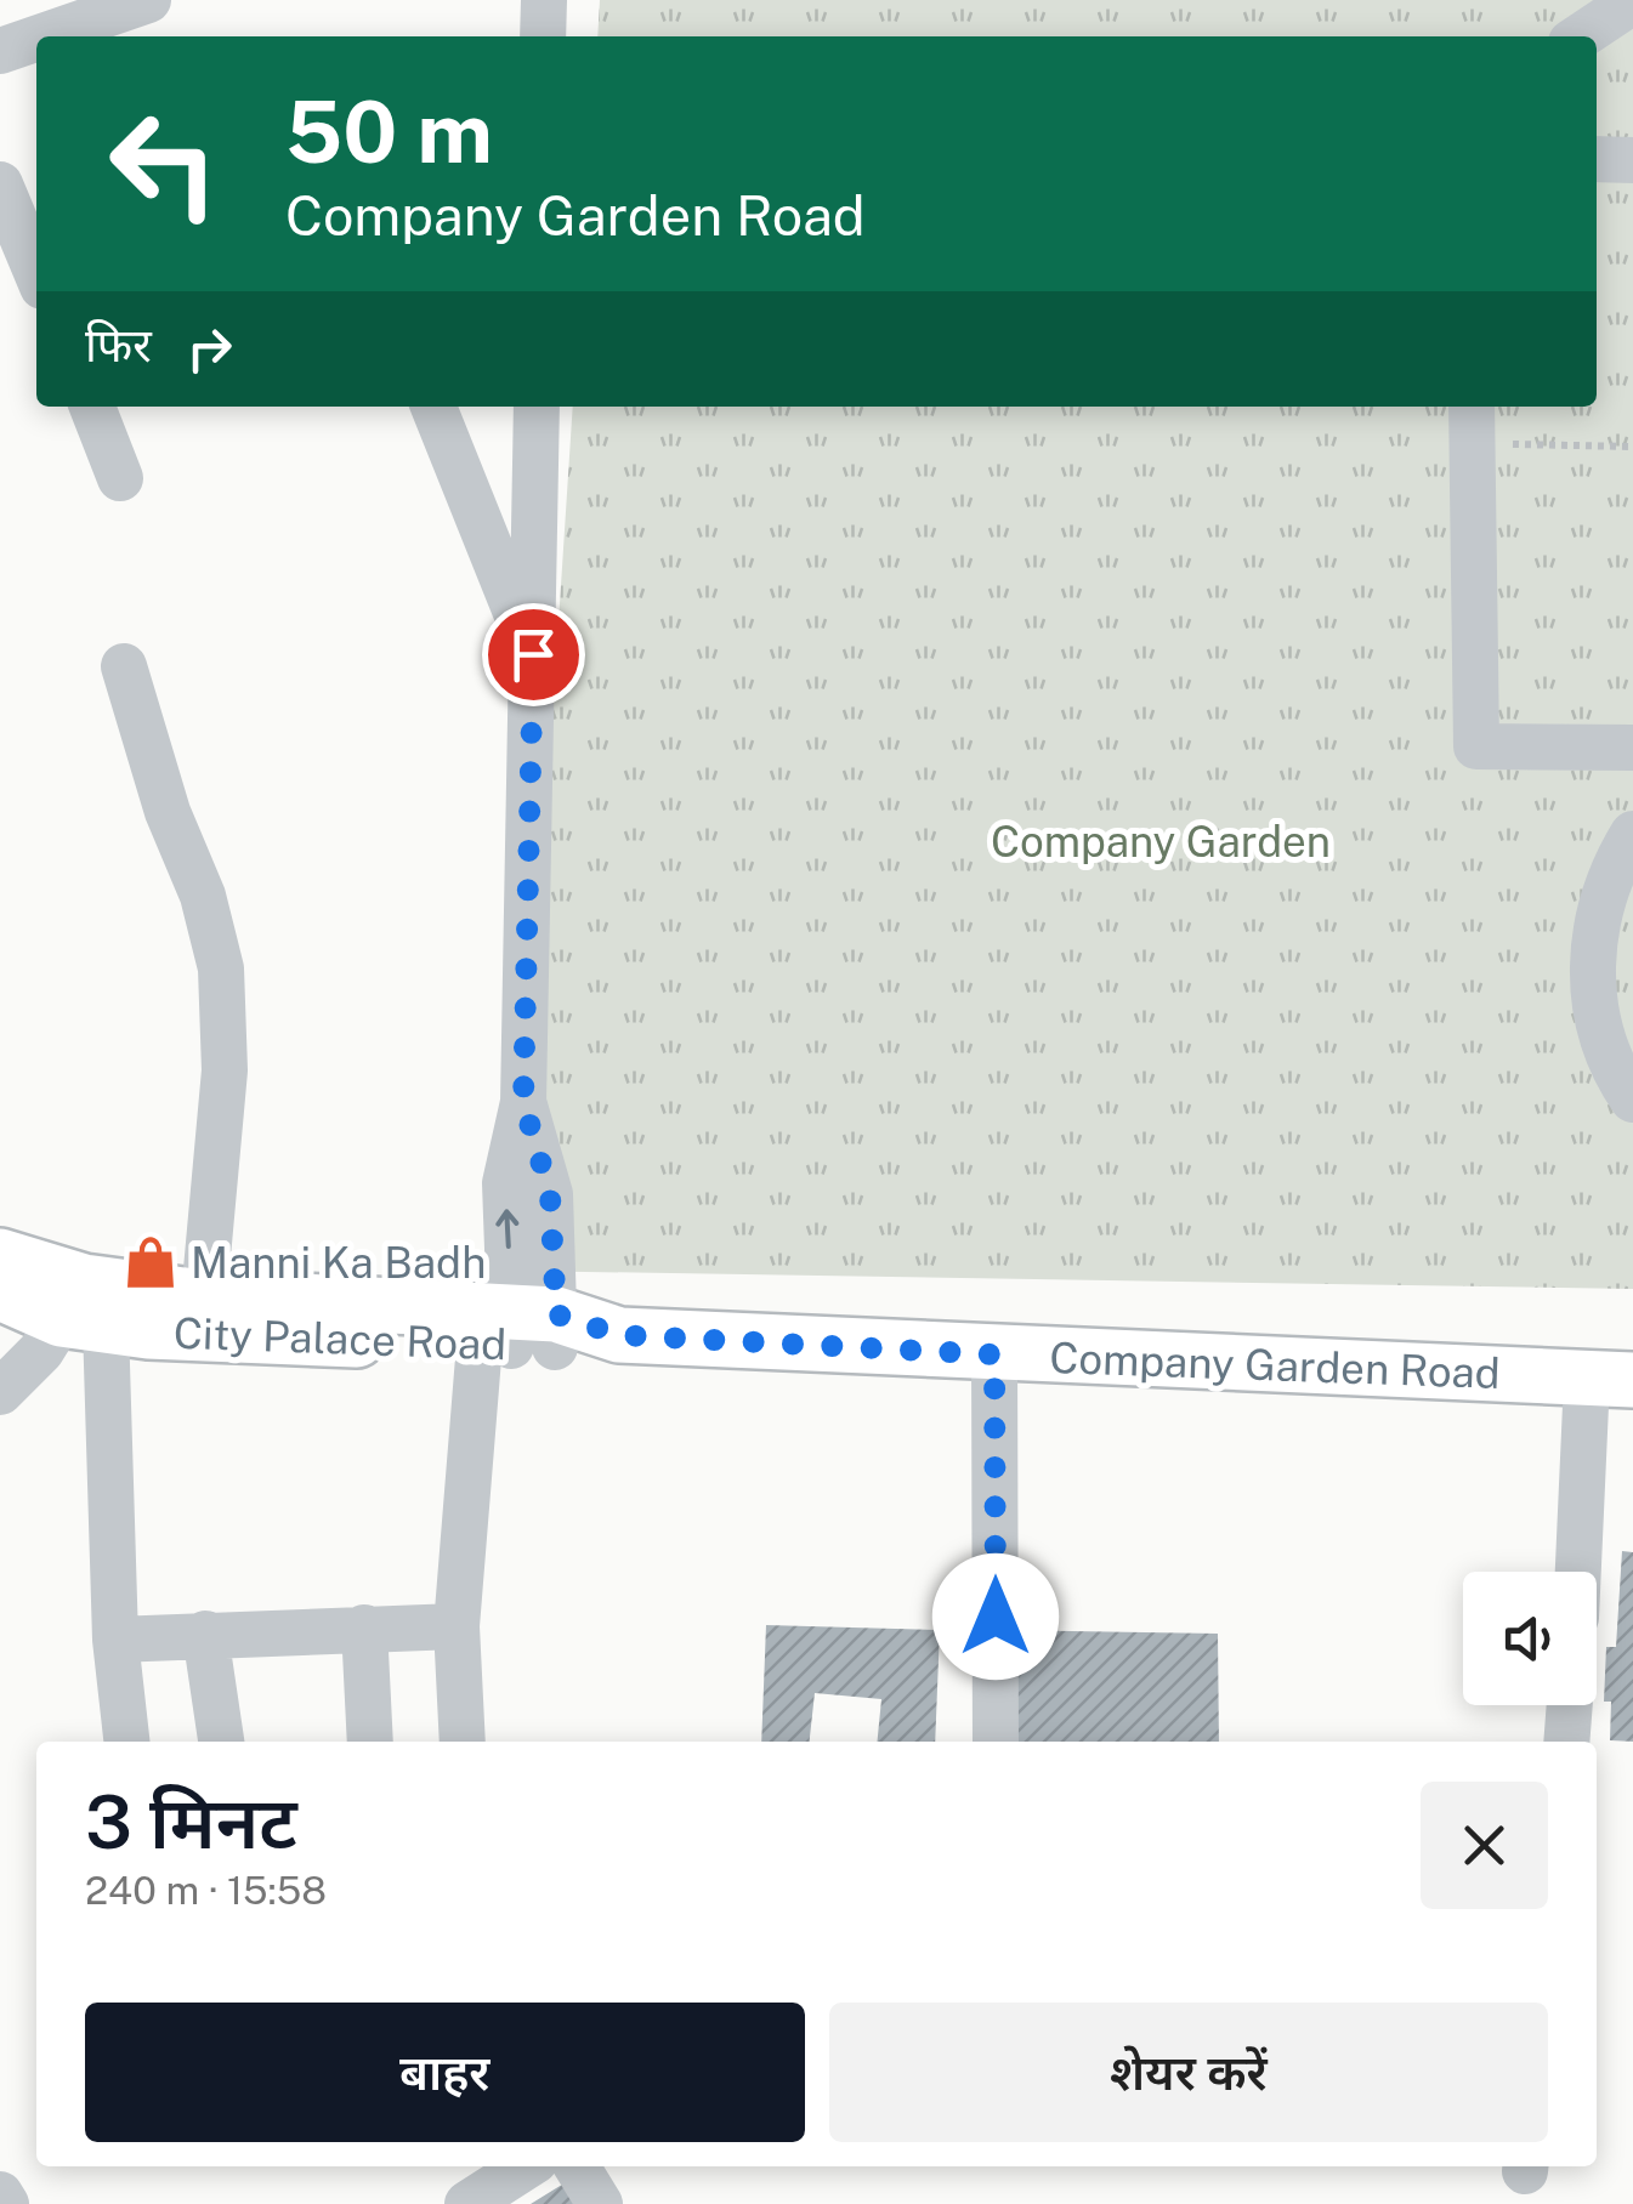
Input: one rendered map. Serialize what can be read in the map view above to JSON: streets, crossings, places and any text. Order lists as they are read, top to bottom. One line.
{"streets":{"main road":["City Palace Road","Company Garden Road"]},"crossings":[["City Palace Road","Company Garden Road"]],"parks":["Company Garden"],"places":{"shop":["Manni Ka Badh"]},"page":{"turn":["50 m","Company Garden Road"],"then":"फिर","heading":["3 मिनट","240 m · 15:58"],"buttons":["बाहर","शेयर करें"]}}
